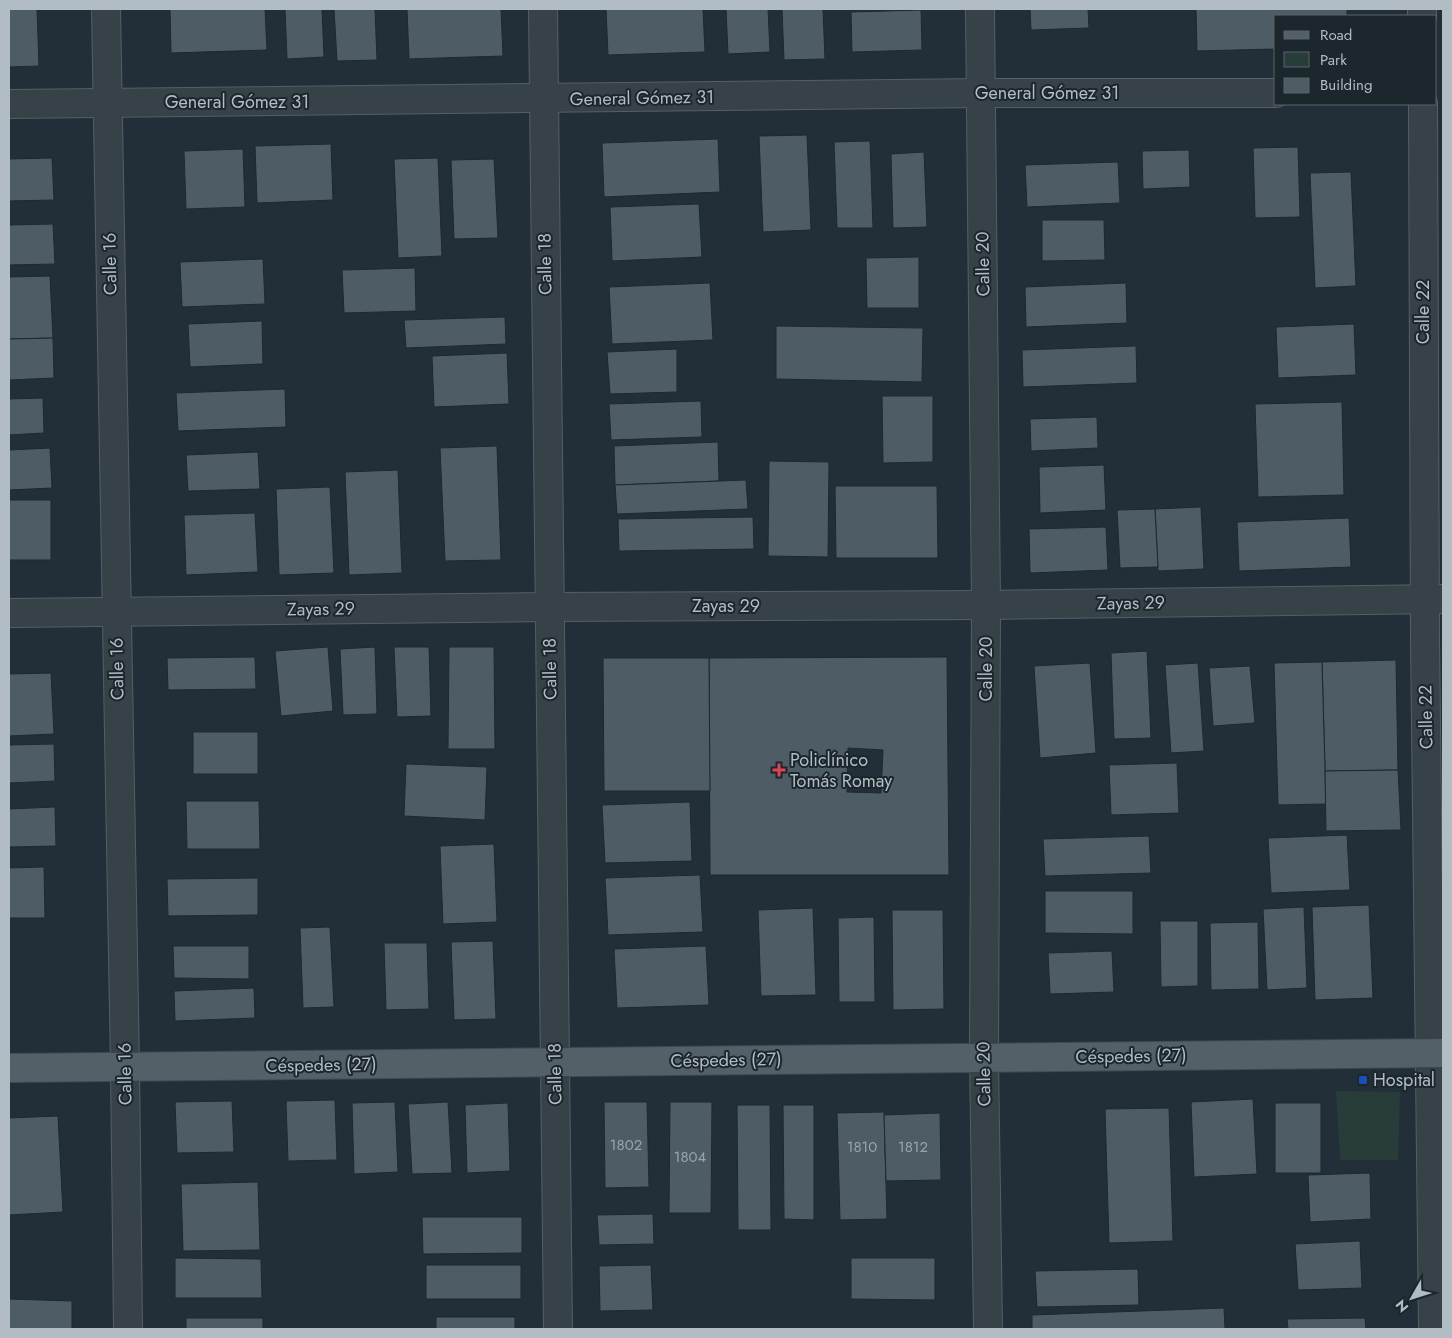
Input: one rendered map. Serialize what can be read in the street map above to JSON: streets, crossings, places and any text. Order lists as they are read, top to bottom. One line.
{"streets":{"main road":["Céspedes (27)"],"street":["General Gómez 31","Calle 16","Calle 18","Calle 20","Calle 22","Zayas 29"]},"crossings":[["General Gómez 31","Calle 16"],["General Gómez 31","Calle 18"],["General Gómez 31","Calle 20"],["Calle 16","Zayas 29"],["Calle 16","Céspedes (27)"],["Calle 18","Zayas 29"],["Calle 18","Céspedes (27)"],["Calle 20","Zayas 29"],["Calle 20","Céspedes (27)"],["Calle 22","Zayas 29"],["Calle 22","Céspedes (27)"]],"places":{"health":["Policlínico Tomás Romay"],"transit":["Hospital"]},"house_numbers":["1802","1810","1812","1804"],"legend":["Road","Park","Building"],"north":"bottom left"}
